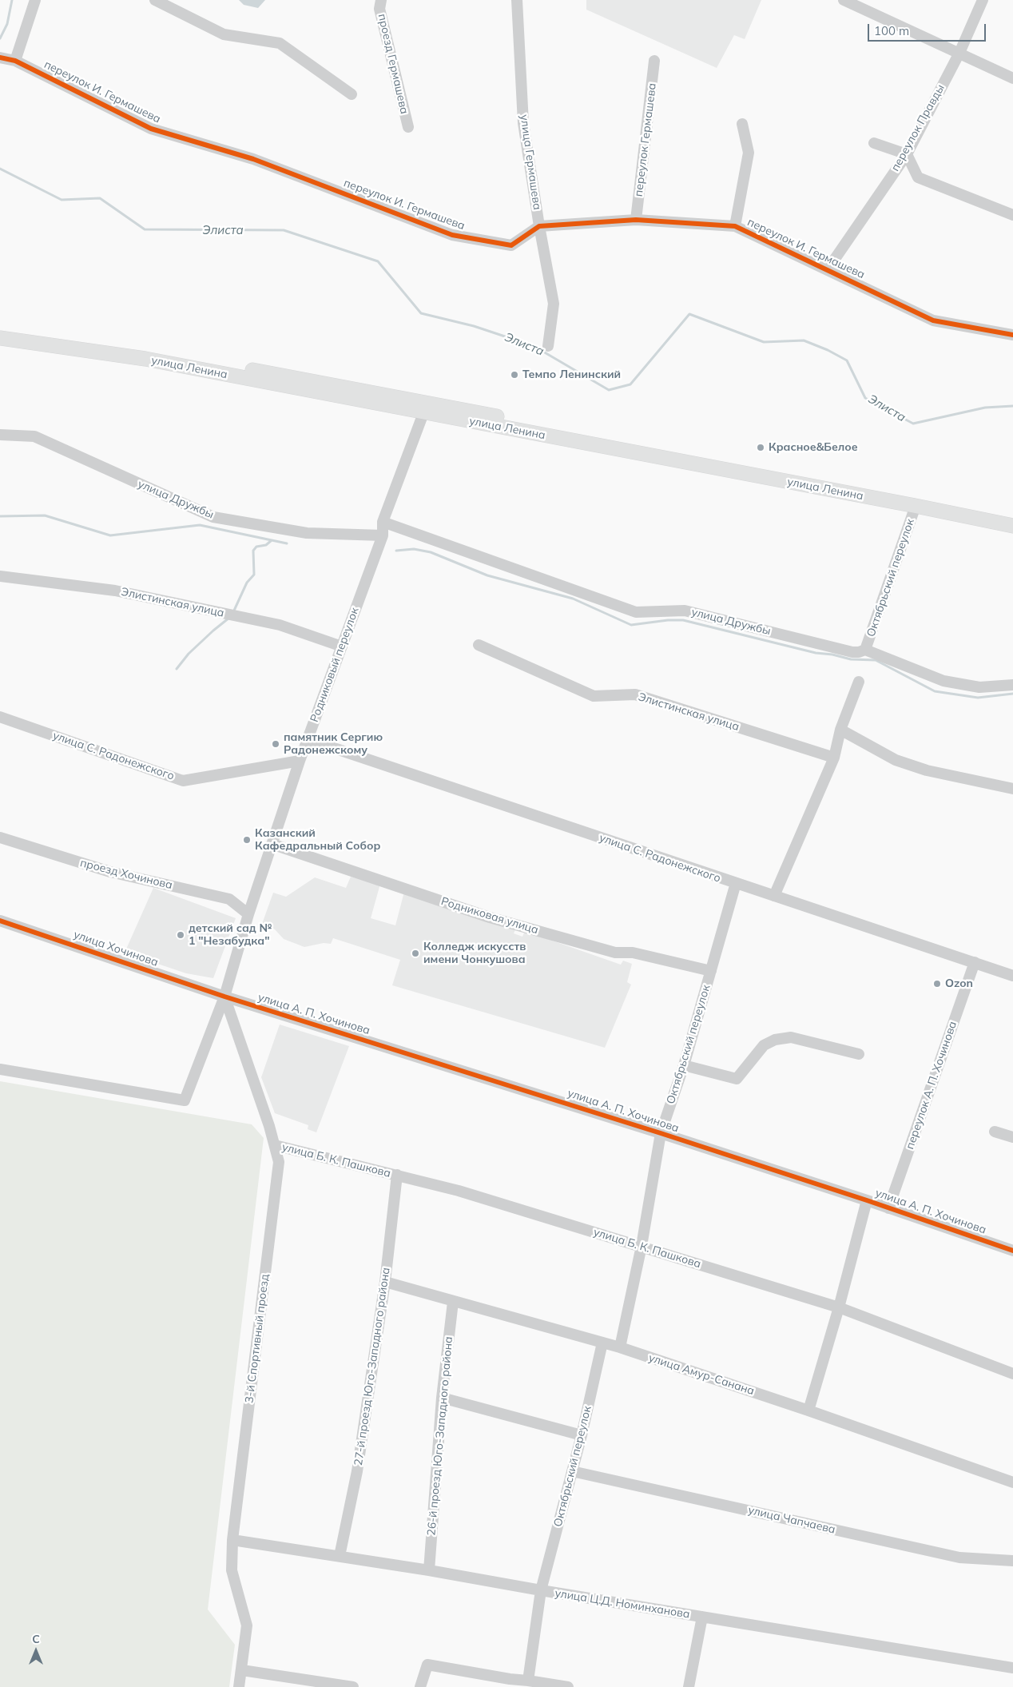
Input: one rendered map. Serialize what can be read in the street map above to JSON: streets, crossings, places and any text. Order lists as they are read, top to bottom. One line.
{"streets":{"main road":["улица Ленина"],"street":["проезд Гермашева","переулок И. Гермашева","переулок Правды","переулок Гермашева","улица Гермашева","улица Дружбы","Октябрьский переулок","Элистинская улица","Родниковый переулок","улица С. Радонежского","проезд Хочинова","Родниковая улица","улица Хочинова","улица А. П. Хочинова","переулок А. П. Хочинова","улица Б. К. Пашкова","3-й Спортивный проезд","27-й проезд Юго-Западного района","улица Амур-Санана","26-й проезд Юго-Западного района","улица Чапчаева","улица Ц.Д. Номинханова"]},"crossings":[["переулок И. Гермашева","переулок Правды"],["переулок И. Гермашева","переулок Гермашева"],["переулок И. Гермашева","улица Гермашева"],["улица Ленина","Октябрьский переулок"],["улица Ленина","Родниковый переулок"],["улица Дружбы","Октябрьский переулок"],["улица Дружбы","Родниковый переулок"],["Октябрьский переулок","улица С. Радонежского"],["Октябрьский переулок","Родниковая улица"],["Октябрьский переулок","улица А. П. Хочинова"],["Октябрьский переулок","улица Б. К. Пашкова"],["Октябрьский переулок","улица Амур-Санана"],["Октябрьский переулок","улица Чапчаева"],["Октябрьский переулок","улица Ц.Д. Номинханова"],["Элистинская улица","Родниковый переулок"],["Родниковый переулок","улица С. Радонежского"],["Родниковый переулок","проезд Хочинова"],["Родниковый переулок","Родниковая улица"],["Родниковый переулок","улица Хочинова"],["Родниковый переулок","улица А. П. Хочинова"],["Родниковый переулок","3-й Спортивный проезд"],["улица С. Радонежского","переулок А. П. Хочинова"],["улица Хочинова","улица А. П. Хочинова"],["улица Хочинова","3-й Спортивный проезд"],["улица А. П. Хочинова","переулок А. П. Хочинова"],["улица А. П. Хочинова","3-й Спортивный проезд"],["улица Б. К. Пашкова","3-й Спортивный проезд"],["улица Б. К. Пашкова","27-й проезд Юго-Западного района"],["3-й Спортивный проезд","улица Ц.Д. Номинханова"],["27-й проезд Юго-Западного района","улица Амур-Санана"],["27-й проезд Юго-Западного района","улица Ц.Д. Номинханова"],["улица Амур-Санана","26-й проезд Юго-Западного района"],["26-й проезд Юго-Западного района","улица Ц.Д. Номинханова"]],"water":["Элиста"],"places":["Темпо Ленинский","Красное&Белое","памятник Сергию Радонежскому","Казанский Кафедральный Собор","детский сад № 1 \"Незабудка\"","Колледж искусств имени Чонкушова","Ozon"],"scale_bar":"100 m","north":"top"}
